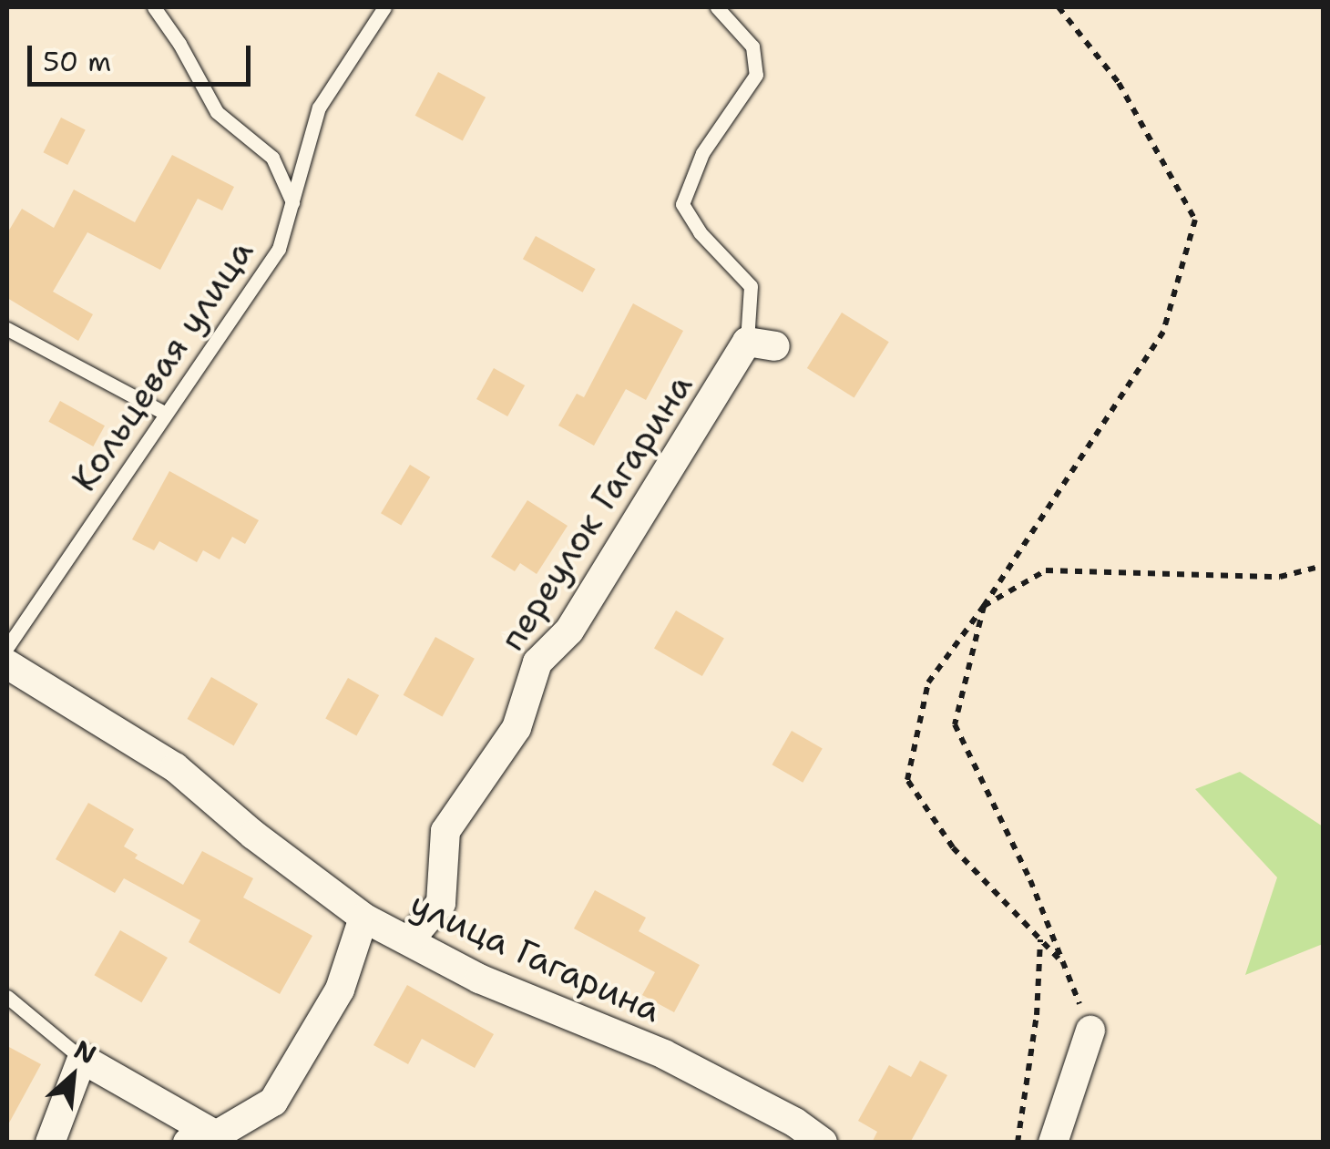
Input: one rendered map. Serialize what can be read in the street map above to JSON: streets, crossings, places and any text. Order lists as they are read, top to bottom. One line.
{"streets":{"street":["переулок Гагарина","улица Гагарина"],"lane":["Кольцевая улица"]},"crossings":[["переулок Гагарина","улица Гагарина"]],"scale_bar":"50 m","north":"top right"}
